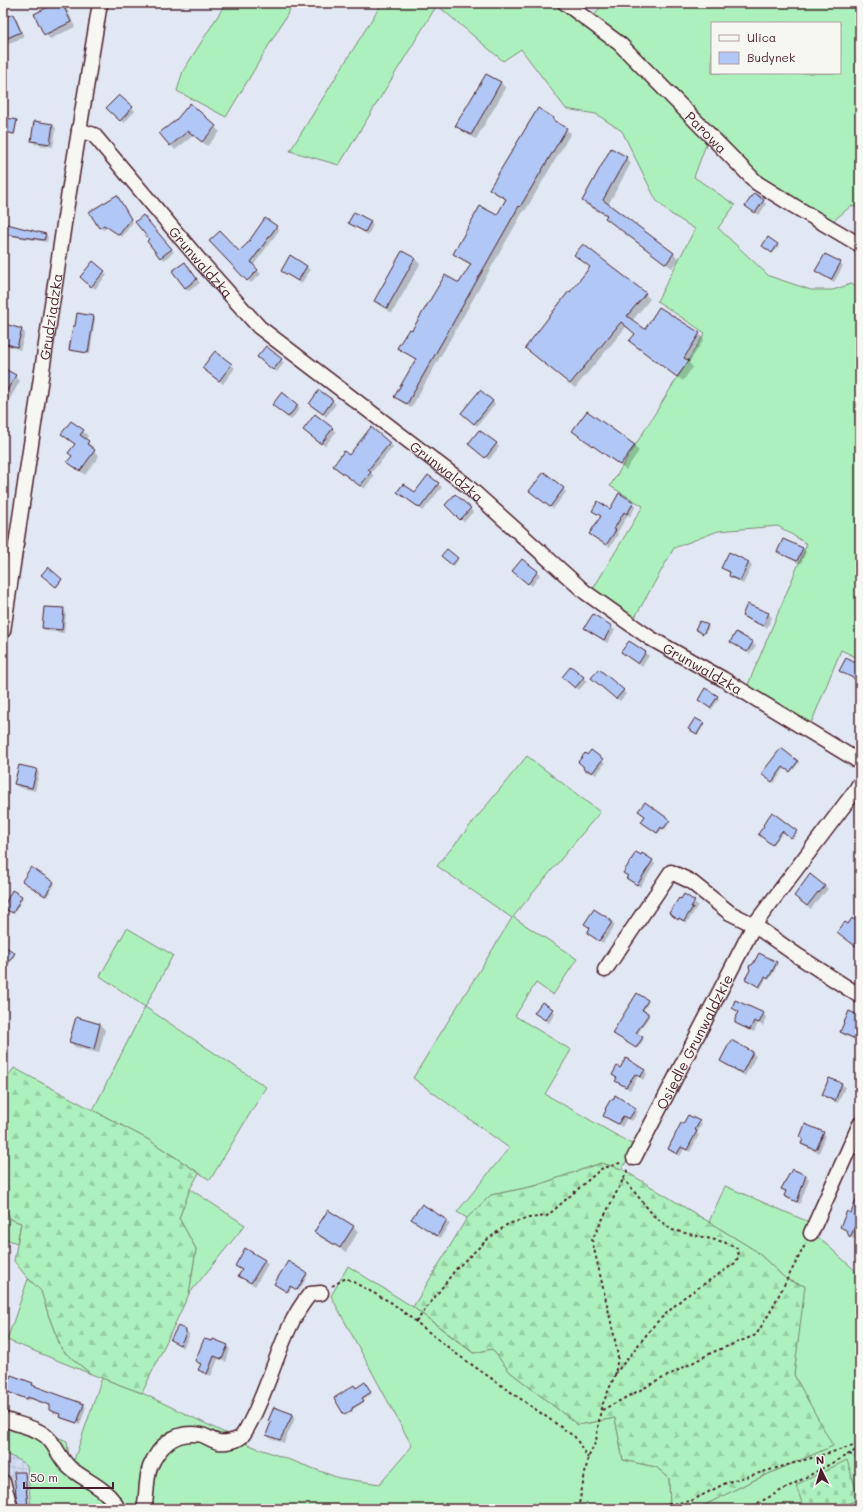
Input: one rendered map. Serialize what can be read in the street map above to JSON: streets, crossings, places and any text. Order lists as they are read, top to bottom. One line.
{"streets":{"street":["Parowa","Grunwaldzka","Grudziądzka","Osiedle Grunwaldzkie"]},"crossings":[["Grunwaldzka","Grudziądzka"]],"legend":["Ulica","Budynek"],"scale_bar":"50 m","north":"top"}
